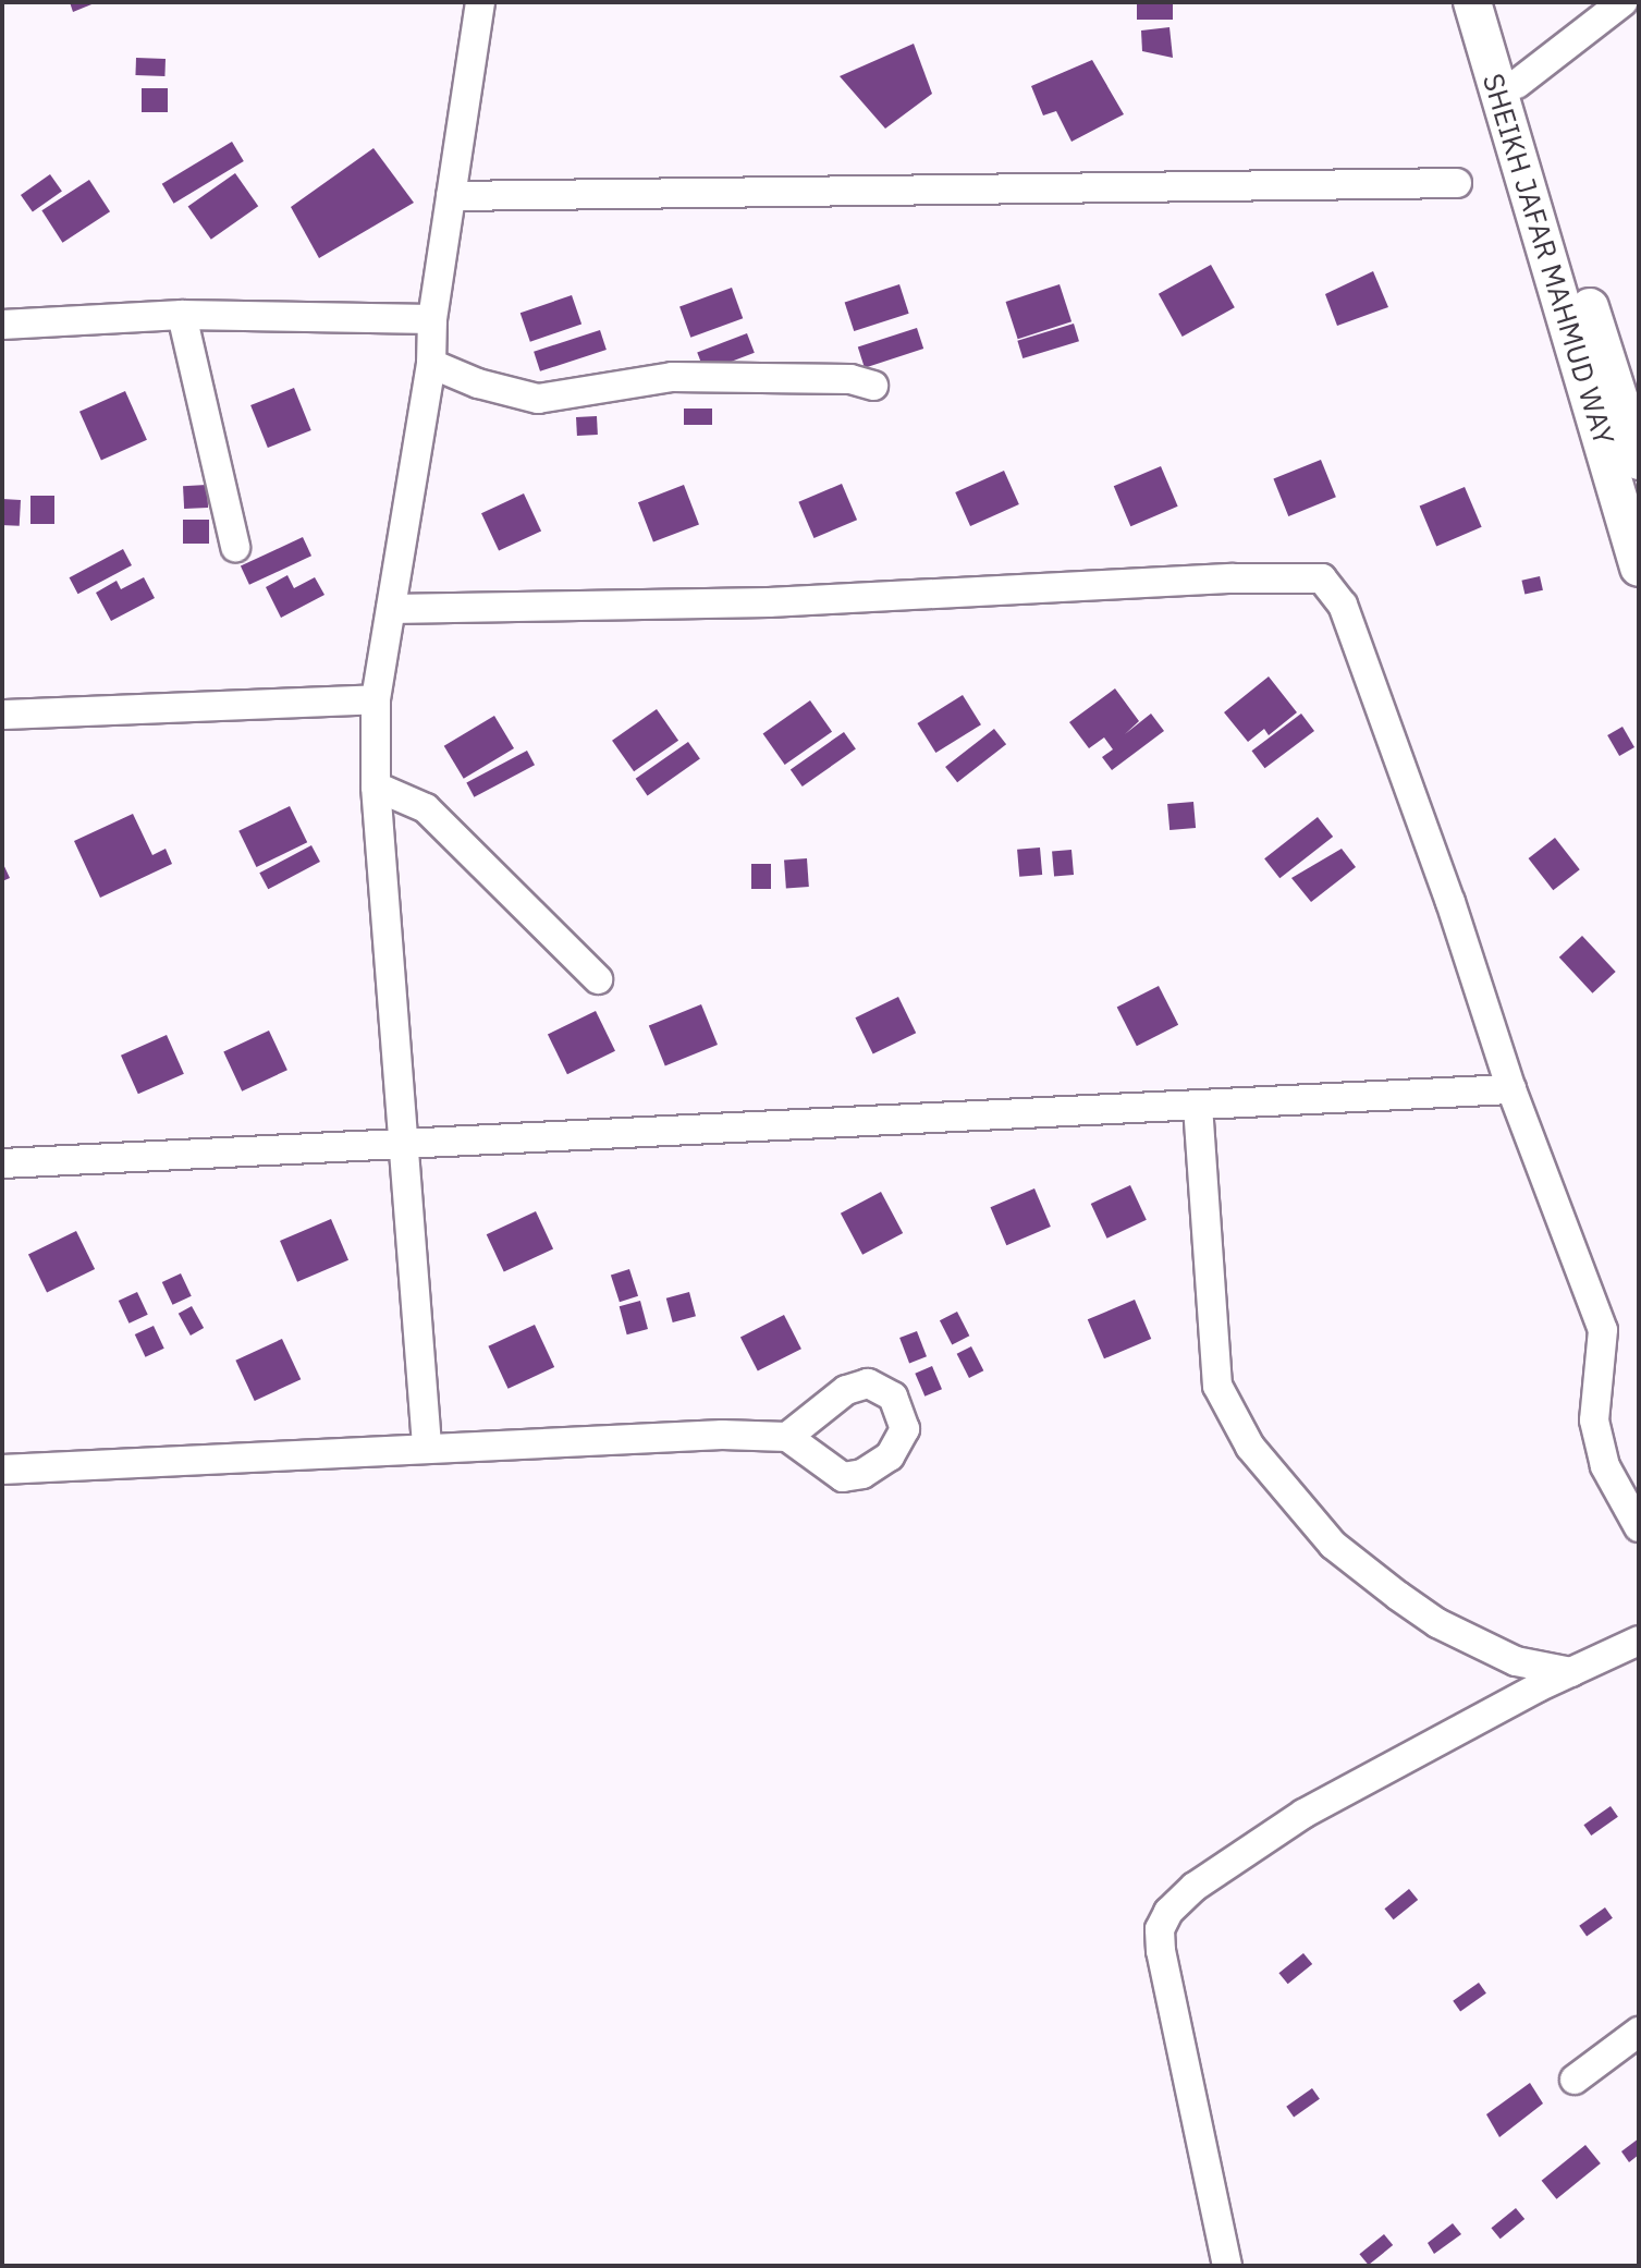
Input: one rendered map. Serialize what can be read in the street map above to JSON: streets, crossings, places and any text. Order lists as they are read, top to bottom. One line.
{"streets":{"main road":["SHEIKH JAFAR MAHMUD WAY"]}}
